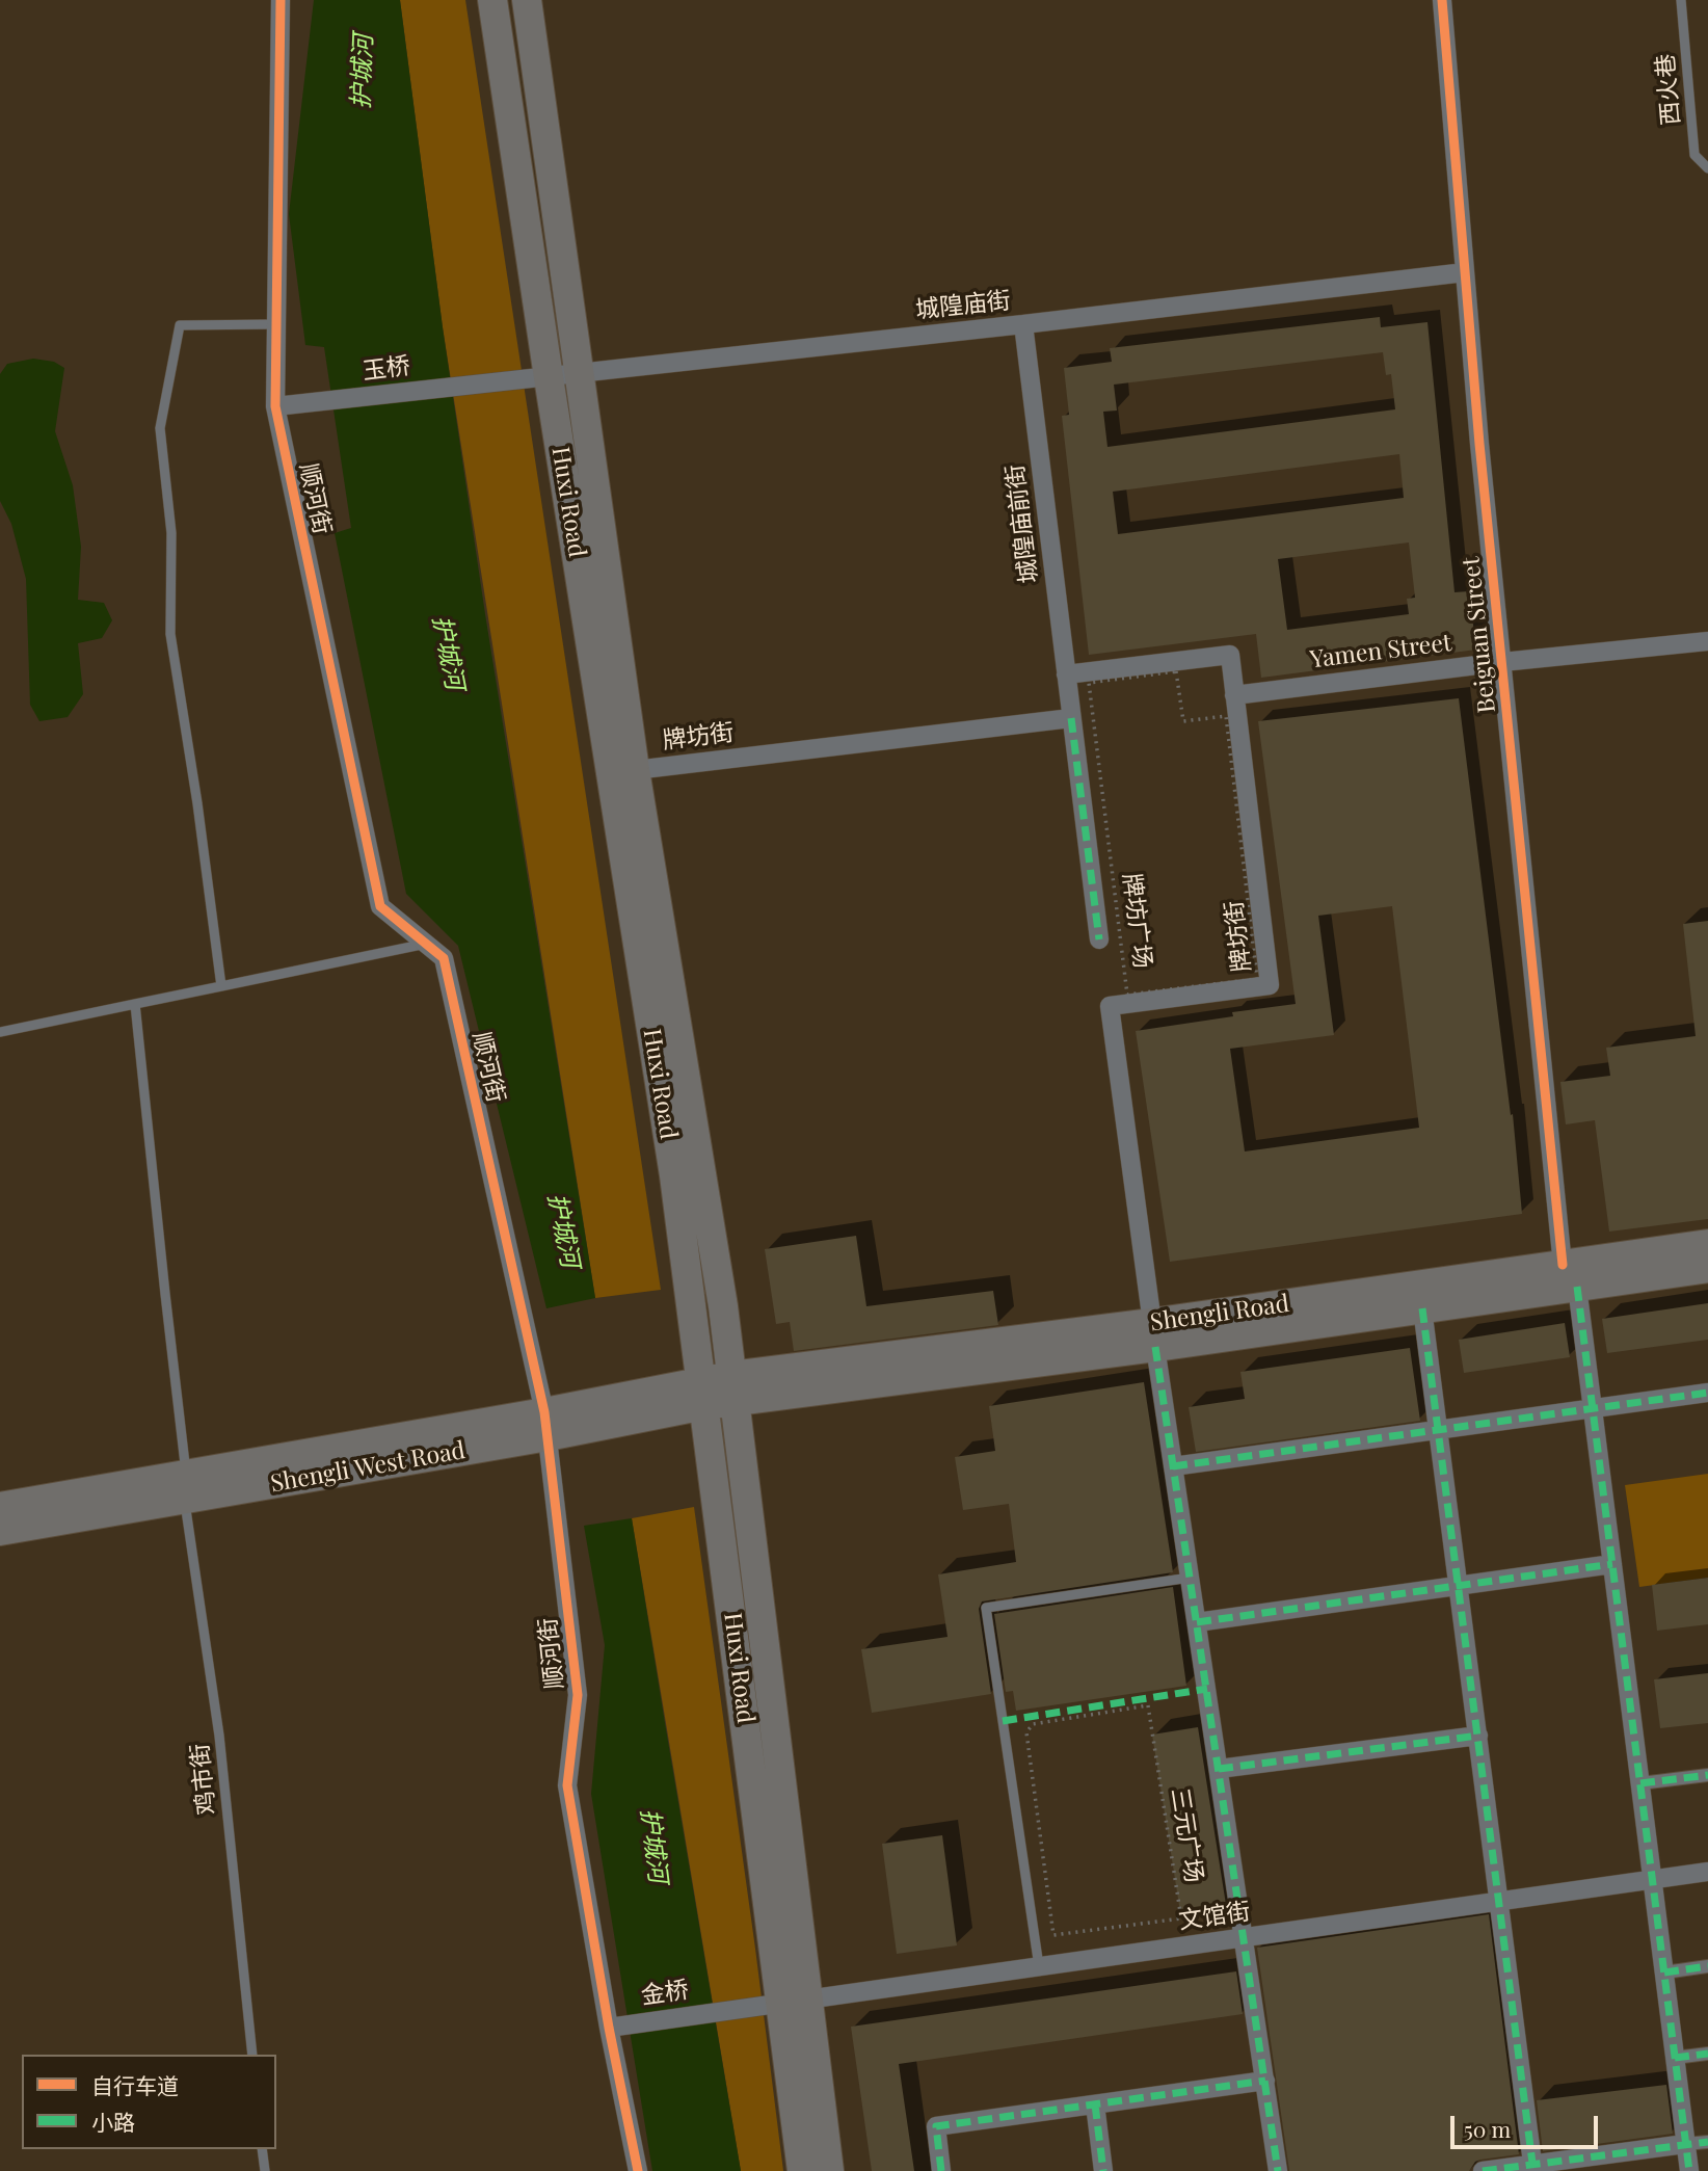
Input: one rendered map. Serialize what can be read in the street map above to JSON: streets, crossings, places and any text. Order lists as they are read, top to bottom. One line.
{"streets":{"main road":["Huxi Road","Shengli Road","Shengli West Road"],"street":["城隍庙街","玉桥","顺河街","城隍庙前街","Beiguan Street","Yamen Street","牌坊街","文馆街","金桥"],"lane":["西火巷","鸡市街"],"path":["牌坊广场","三元广场"]},"crossings":[["城隍庙街","玉桥"],["城隍庙街","Huxi Road"],["城隍庙街","城隍庙前街"],["城隍庙街","Beiguan Street"],["玉桥","顺河街"],["顺河街","Shengli West Road"],["顺河街","金桥"],["Huxi Road","牌坊街"],["Huxi Road","Shengli Road"],["Huxi Road","Shengli West Road"],["Huxi Road","文馆街"],["城隍庙前街","牌坊街"],["Beiguan Street","Yamen Street"],["Beiguan Street","Shengli Road"],["Beiguan Street","文馆街"],["Yamen Street","牌坊街"],["牌坊街","Shengli Road"],["Shengli Road","Shengli West Road"],["Shengli West Road","鸡市街"],["文馆街","金桥"]],"water":["护城河"],"legend":["自行车道","小路"],"scale_bar":"50 m"}
